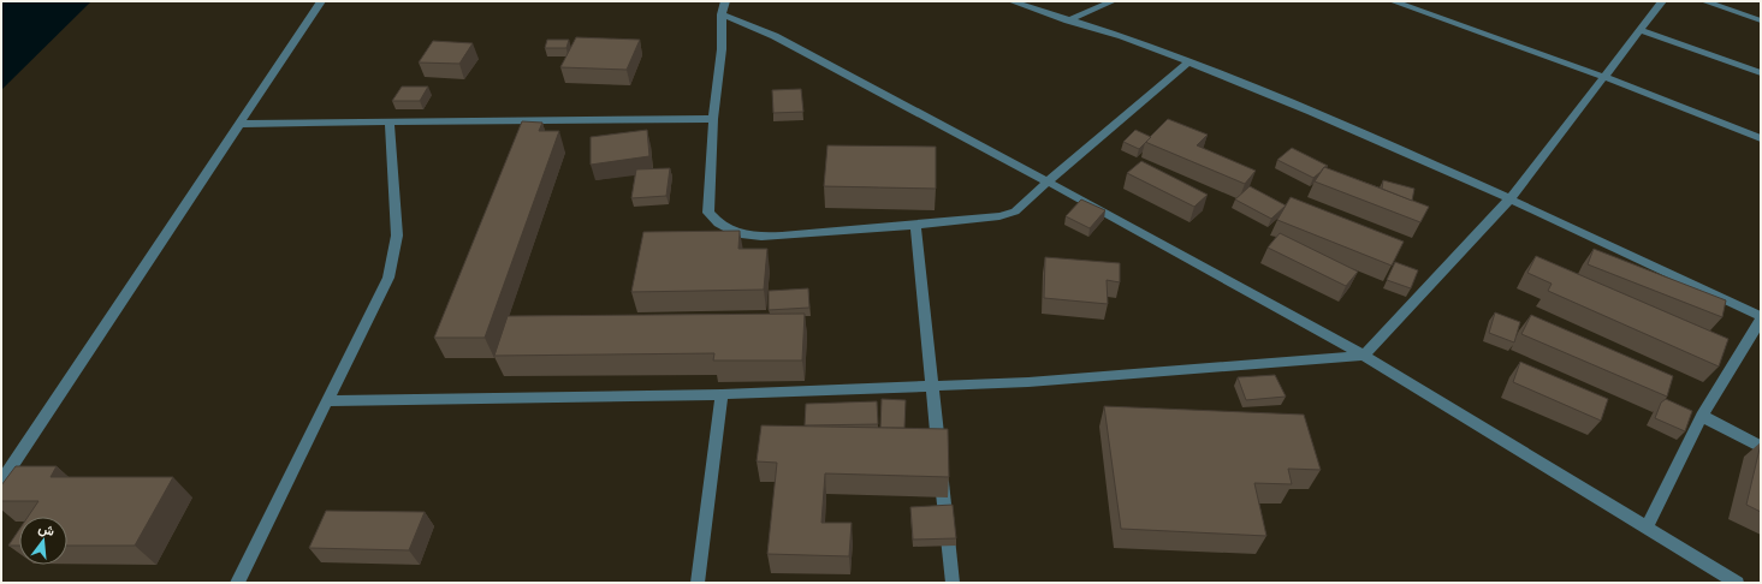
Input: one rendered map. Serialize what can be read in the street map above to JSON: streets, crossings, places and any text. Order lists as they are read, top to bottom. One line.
{"north":"top"}
